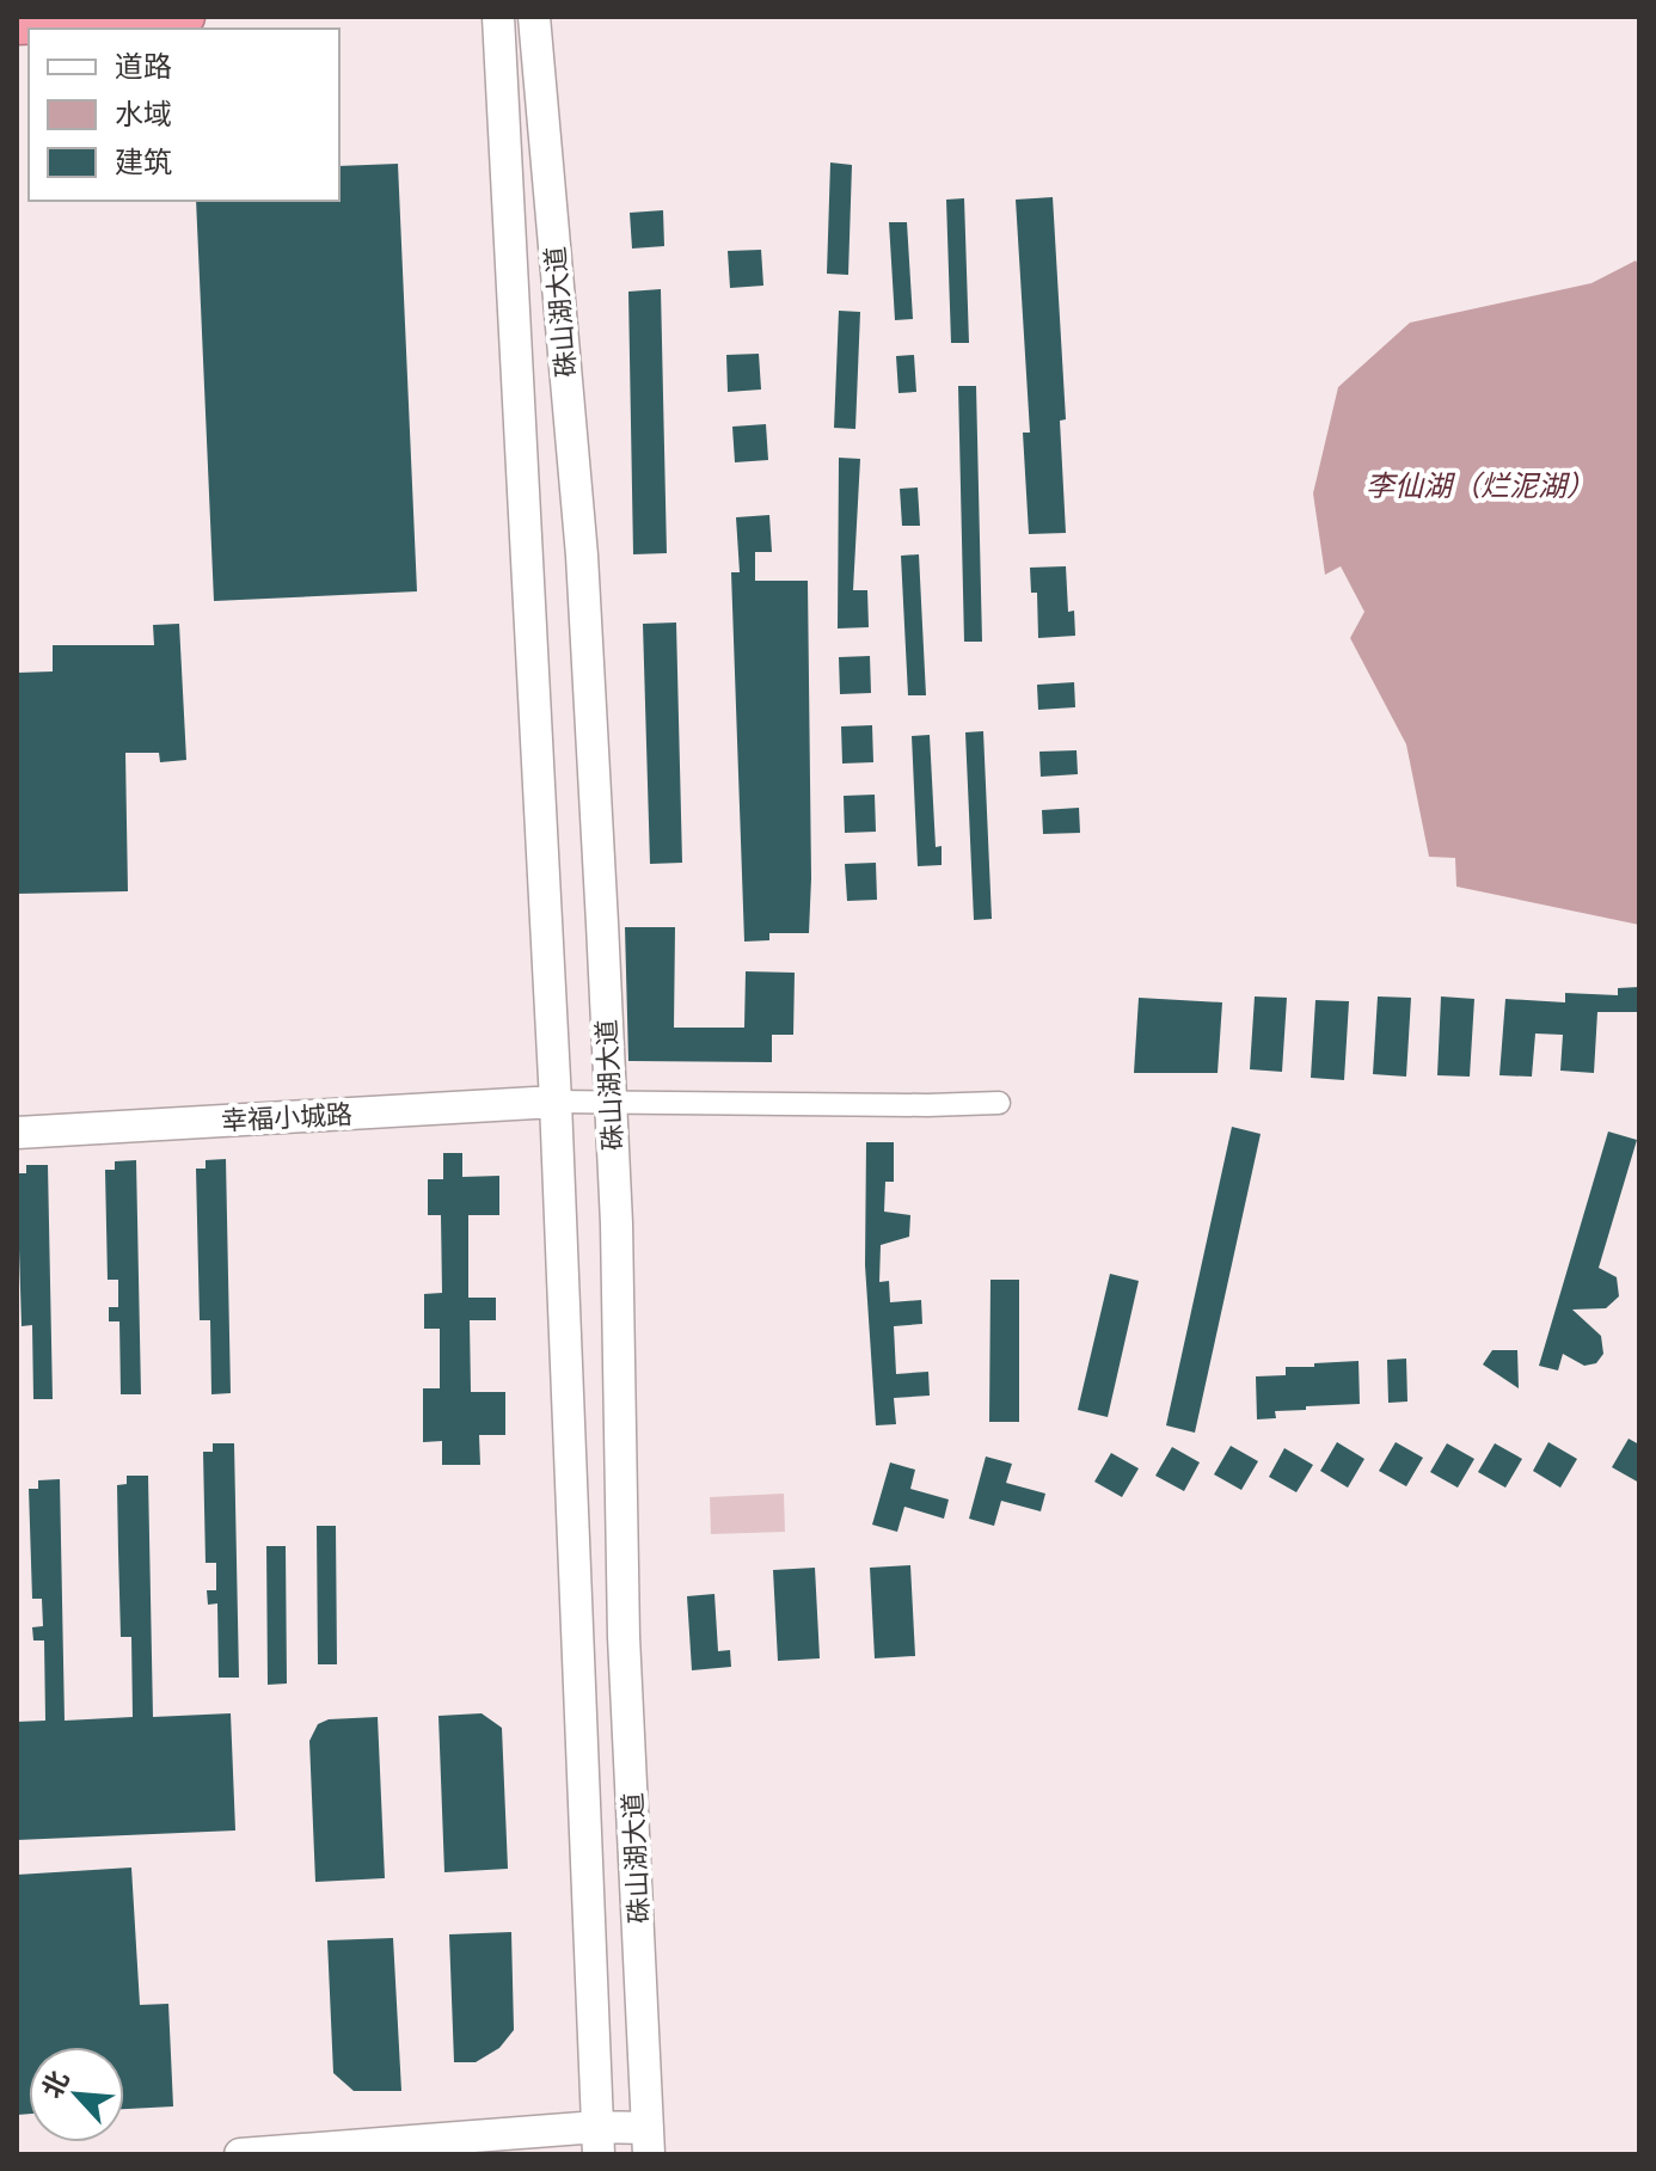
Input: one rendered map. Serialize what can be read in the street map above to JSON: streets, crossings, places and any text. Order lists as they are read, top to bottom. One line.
{"streets":{"main road":["硃山湖大道","幸福小城路"]},"crossings":[["硃山湖大道","幸福小城路"]],"water":["李仙湖（烂泥湖）"],"legend":["道路","水域","建筑"],"north":"top left"}
